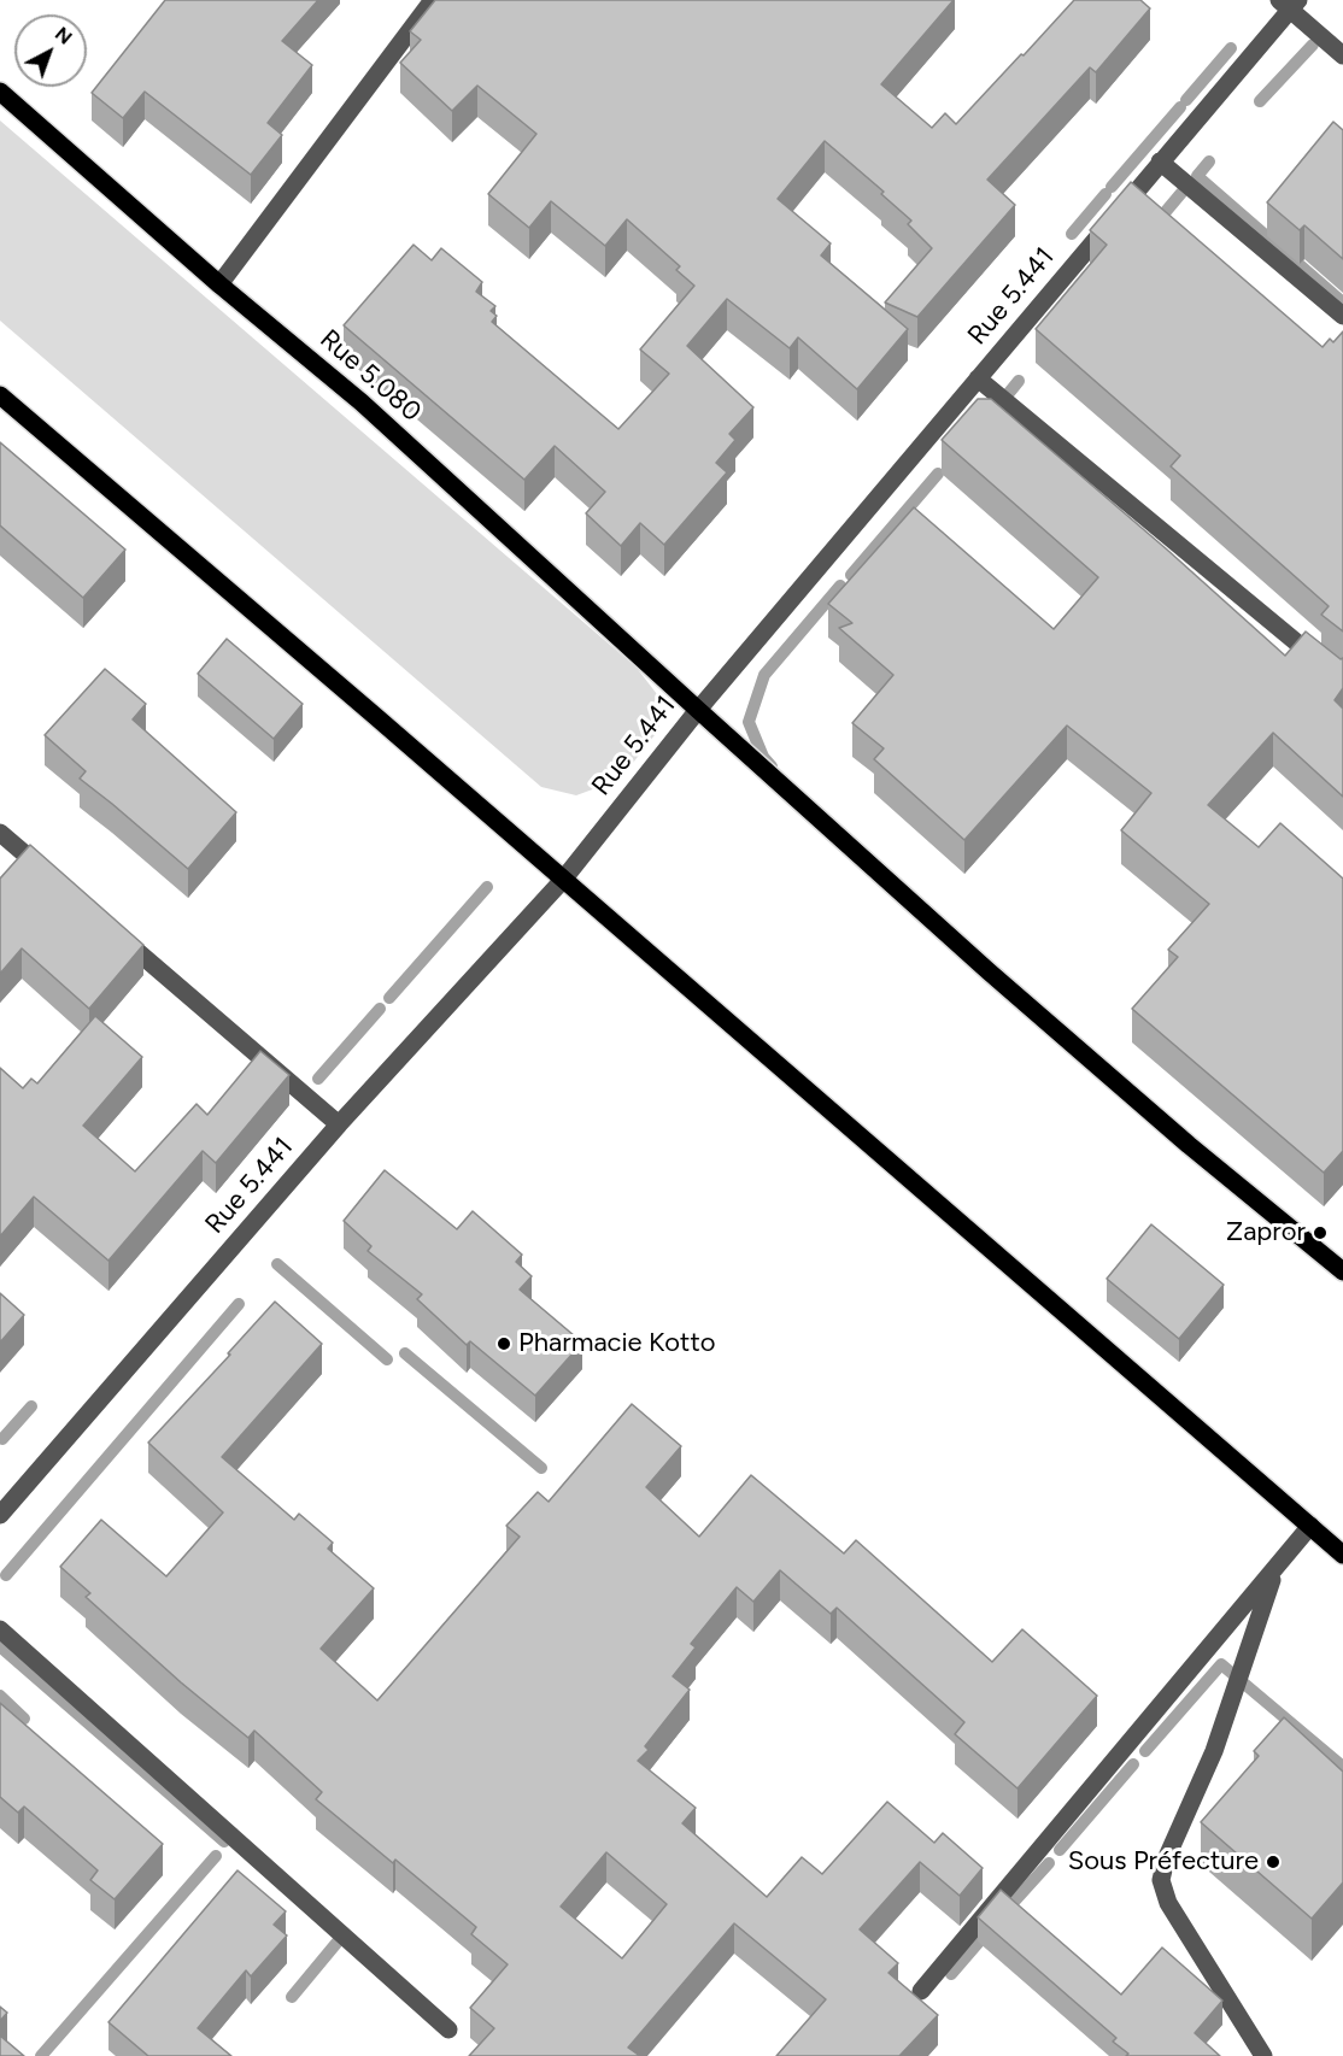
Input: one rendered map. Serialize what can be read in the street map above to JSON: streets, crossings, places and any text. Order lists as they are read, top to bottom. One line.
{"streets":{"main road":["Rue 5.080"],"street":["Rue 5.441"]},"crossings":[["Rue 5.441","Rue 5.080"]],"places":["Zapror","Pharmacie Kotto","Sous Préfecture"],"north":"top right"}
